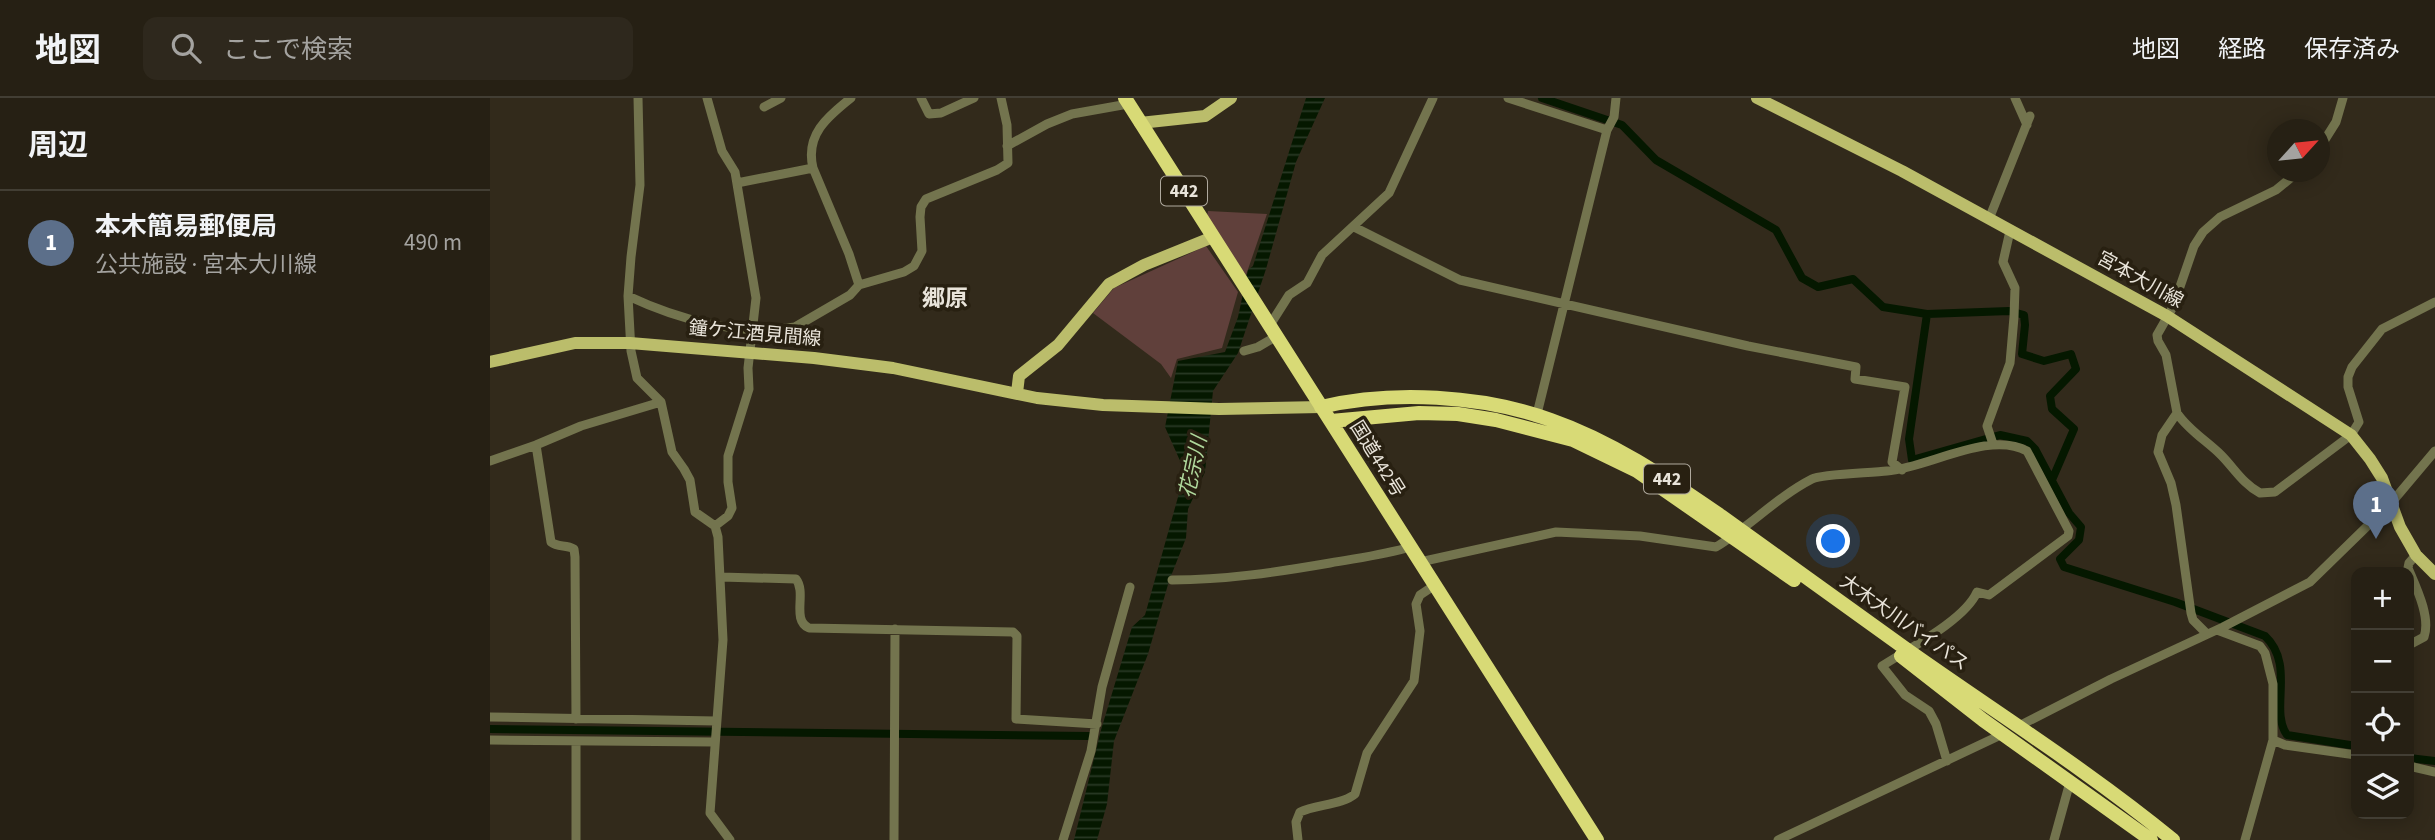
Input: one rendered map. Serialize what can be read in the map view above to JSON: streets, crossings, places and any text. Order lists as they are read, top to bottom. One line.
{"streets":{"highway":["442","国道442号","大木大川バイパス"],"main road":["宮本大川線","鐘ケ江酒見間線"]},"crossings":[["鐘ケ江酒見間線","国道442号"],["鐘ケ江酒見間線","大木大川バイパス"],["国道442号","大木大川バイパス"]],"districts":["郷原"],"water":["花宗川"],"north":"top right","page":{"header":"地図","search":"ここで検索","nav":["地図","経路","保存済み"],"heading":"周辺","list":[{"mark":"1","name":"本木簡易郵便局","note":"公共施設 · 宮本大川線","value":"490 m"}],"pins":"1","map_buttons":["+","−"]}}
